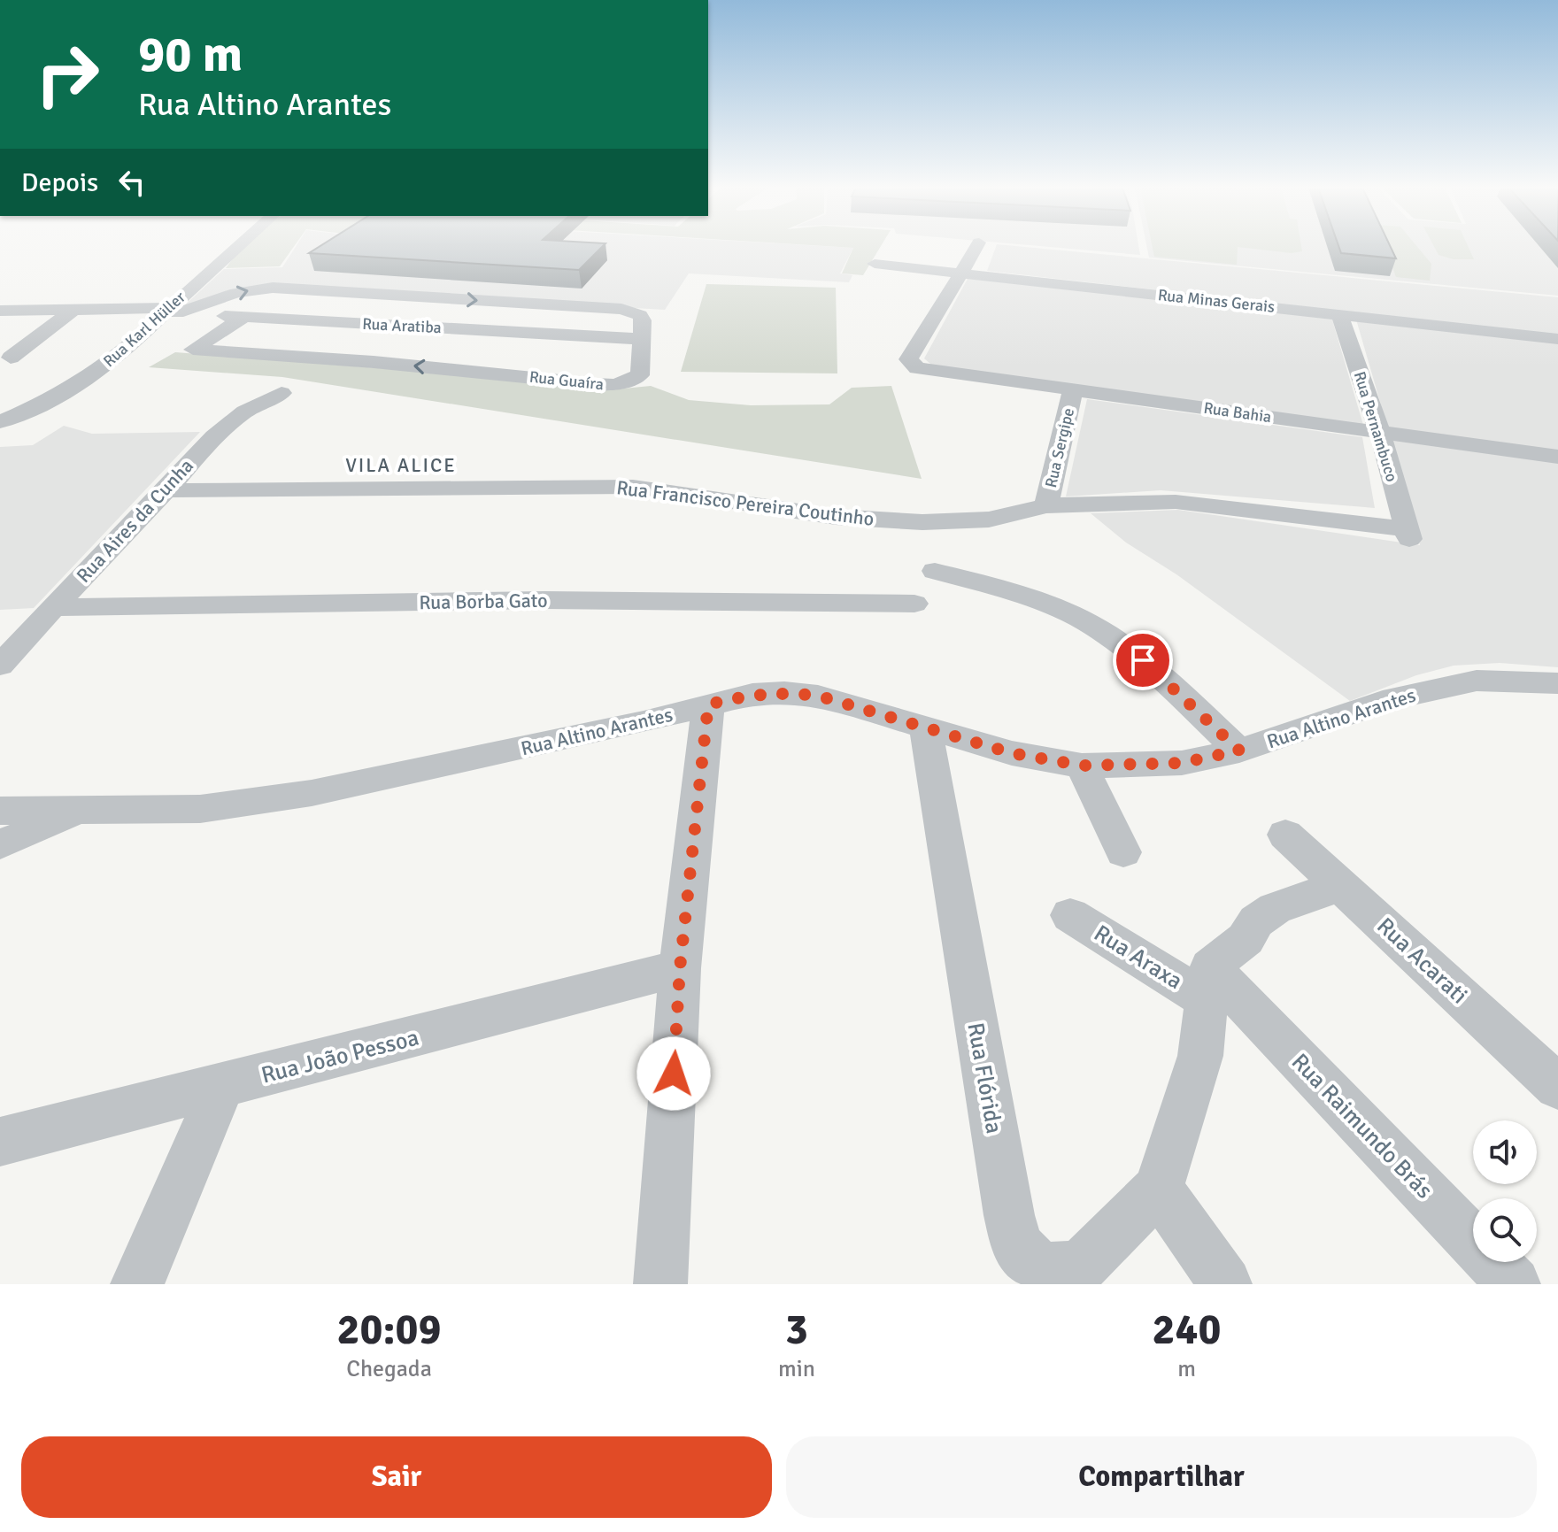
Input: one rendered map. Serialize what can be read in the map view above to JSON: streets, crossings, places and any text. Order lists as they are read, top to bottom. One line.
{"streets":{"street":["Rua Minas Gerais","Rua Aratiba","Rua Karl Hüller","Rua Guaíra","Rua Bahia","Rua Pernambuco","Rua Sergipe","Rua Francisco Pereira Coutinho","Rua Aires da Cunha","Rua Borba Gato","Rua Altino Arantes","Rua Araxa","Rua Acarati","Rua João Pessoa","Rua Flórida","Rua Raimundo Brás"]},"crossings":[["Rua Minas Gerais","Rua Bahia"],["Rua Minas Gerais","Rua Pernambuco"],["Rua Aratiba","Rua Karl Hüller"],["Rua Aratiba","Rua Guaíra"],["Rua Karl Hüller","Rua Guaíra"],["Rua Bahia","Rua Pernambuco"],["Rua Bahia","Rua Sergipe"],["Rua Pernambuco","Rua Francisco Pereira Coutinho"],["Rua Sergipe","Rua Francisco Pereira Coutinho"],["Rua Francisco Pereira Coutinho","Rua Aires da Cunha"],["Rua Aires da Cunha","Rua Borba Gato"],["Rua Altino Arantes","Rua Flórida"],["Rua Araxa","Rua Raimundo Brás"]],"districts":["VILA ALICE"],"page":{"turn":["90 m","Rua Altino Arantes"],"then":"Depois","eta":["20:09","Chegada","3","min","240","m"],"buttons":["Sair","Compartilhar"]}}
